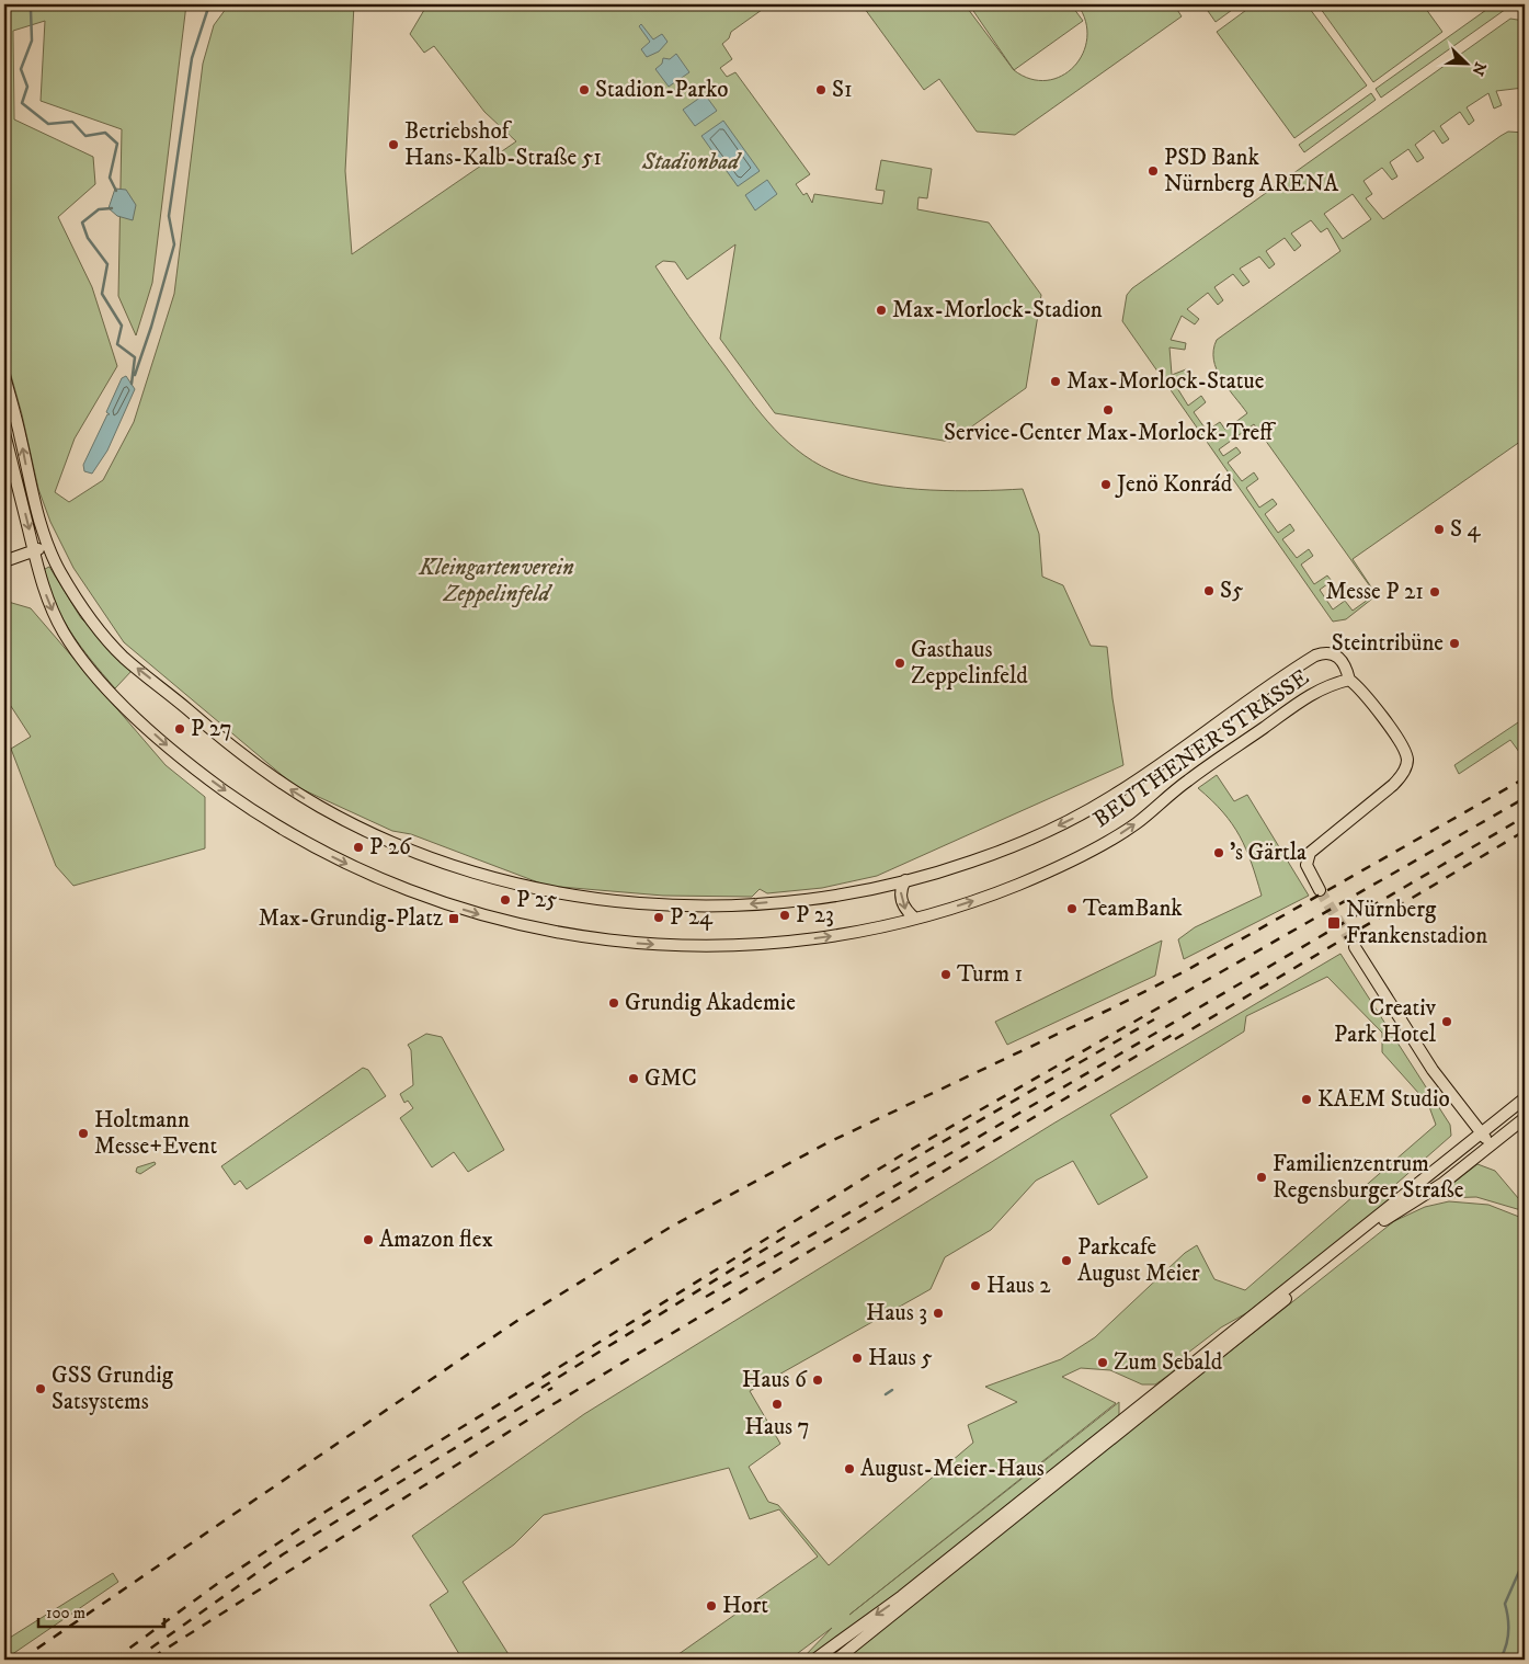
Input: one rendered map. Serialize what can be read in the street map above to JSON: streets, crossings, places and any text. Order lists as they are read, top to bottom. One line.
{"streets":{"main road":["BEUTHENER STRASSE"]},"parks":["Stadionbad","Kleingartenverein Zeppelinfeld"],"places":{"other":["Stadion-Parko","S1","Betriebshof Hans-Kalb-Straße 51","PSD Bank Nürnberg ARENA","Max-Morlock-Stadion","Max-Morlock-Statue","Service-Center Max-Morlock-Treff","Jenö Konrád","S 4","S5","Messe P 21","Steintribüne","Gasthaus Zeppelinfeld","P 27","P 26","'s Gärtla","P 25","TeamBank","P 23","P 24","Turm 1","Grundig Akademie","Creativ Park Hotel","GMC","KAEM Studio","Holtmann Messe+Event","Familienzentrum Regensburger Straße","Amazon flex","Parkcafe August Meier","Haus 2","Haus 3","Haus 5","Zum Sebald","Haus 6","GSS Grundig Satsystems","Haus 7","August-Meier-Haus","Hort"],"transit":["Max-Grundig-Platz","Nürnberg Frankenstadion"]},"scale_bar":"100 m","north":"bottom right"}
